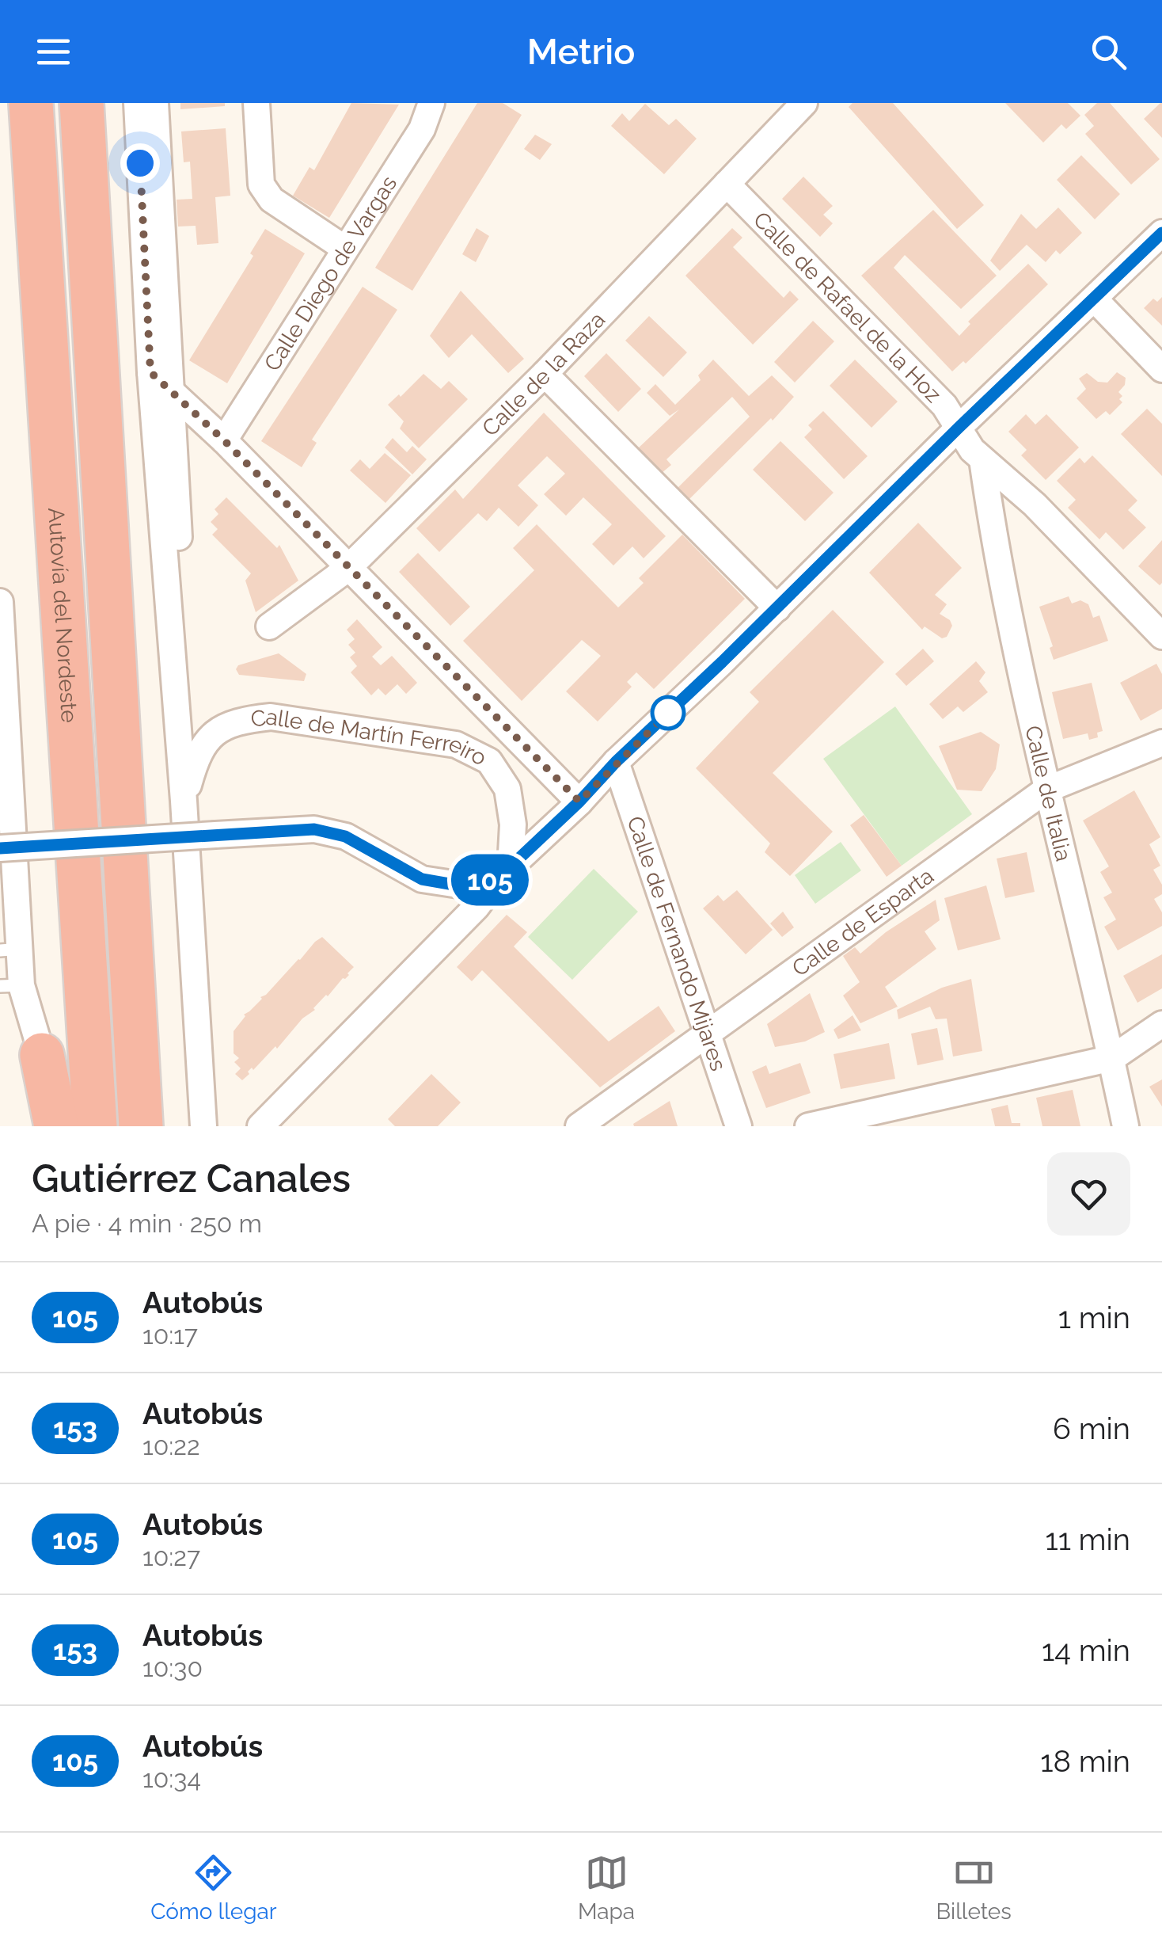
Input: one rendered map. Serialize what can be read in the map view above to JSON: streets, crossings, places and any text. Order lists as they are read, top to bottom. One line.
{"streets":{"highway":["Autovía del Nordeste"],"street":["Calle Diego de Vargas","Calle de Rafael de la Hoz","Calle de la Raza","Calle de Martín Ferreiro","Calle de Italia","Calle de Esparta","Calle de Fernando Mijares"]},"crossings":[["Calle de Rafael de la Hoz","Calle de la Raza"],["Calle de Rafael de la Hoz","Calle de Italia"],["Calle de Italia","Calle de Esparta"],["Calle de Esparta","Calle de Fernando Mijares"]],"lines":["bus line 105"],"page":{"header":"Metrio","on_map":"105","heading":["Gutiérrez Canales","A pie · 4 min · 250 m"],"list":[{"mark":"105","name":"Autobús","note":"10:17","value":"1 min"},{"mark":"153","name":"Autobús","note":"10:22","value":"6 min"},{"mark":"105","name":"Autobús","note":"10:27","value":"11 min"},{"mark":"153","name":"Autobús","note":"10:30","value":"14 min"},{"mark":"105","name":"Autobús","note":"10:34","value":"18 min"}],"tabs":["Cómo llegar","Mapa","Billetes"]}}
